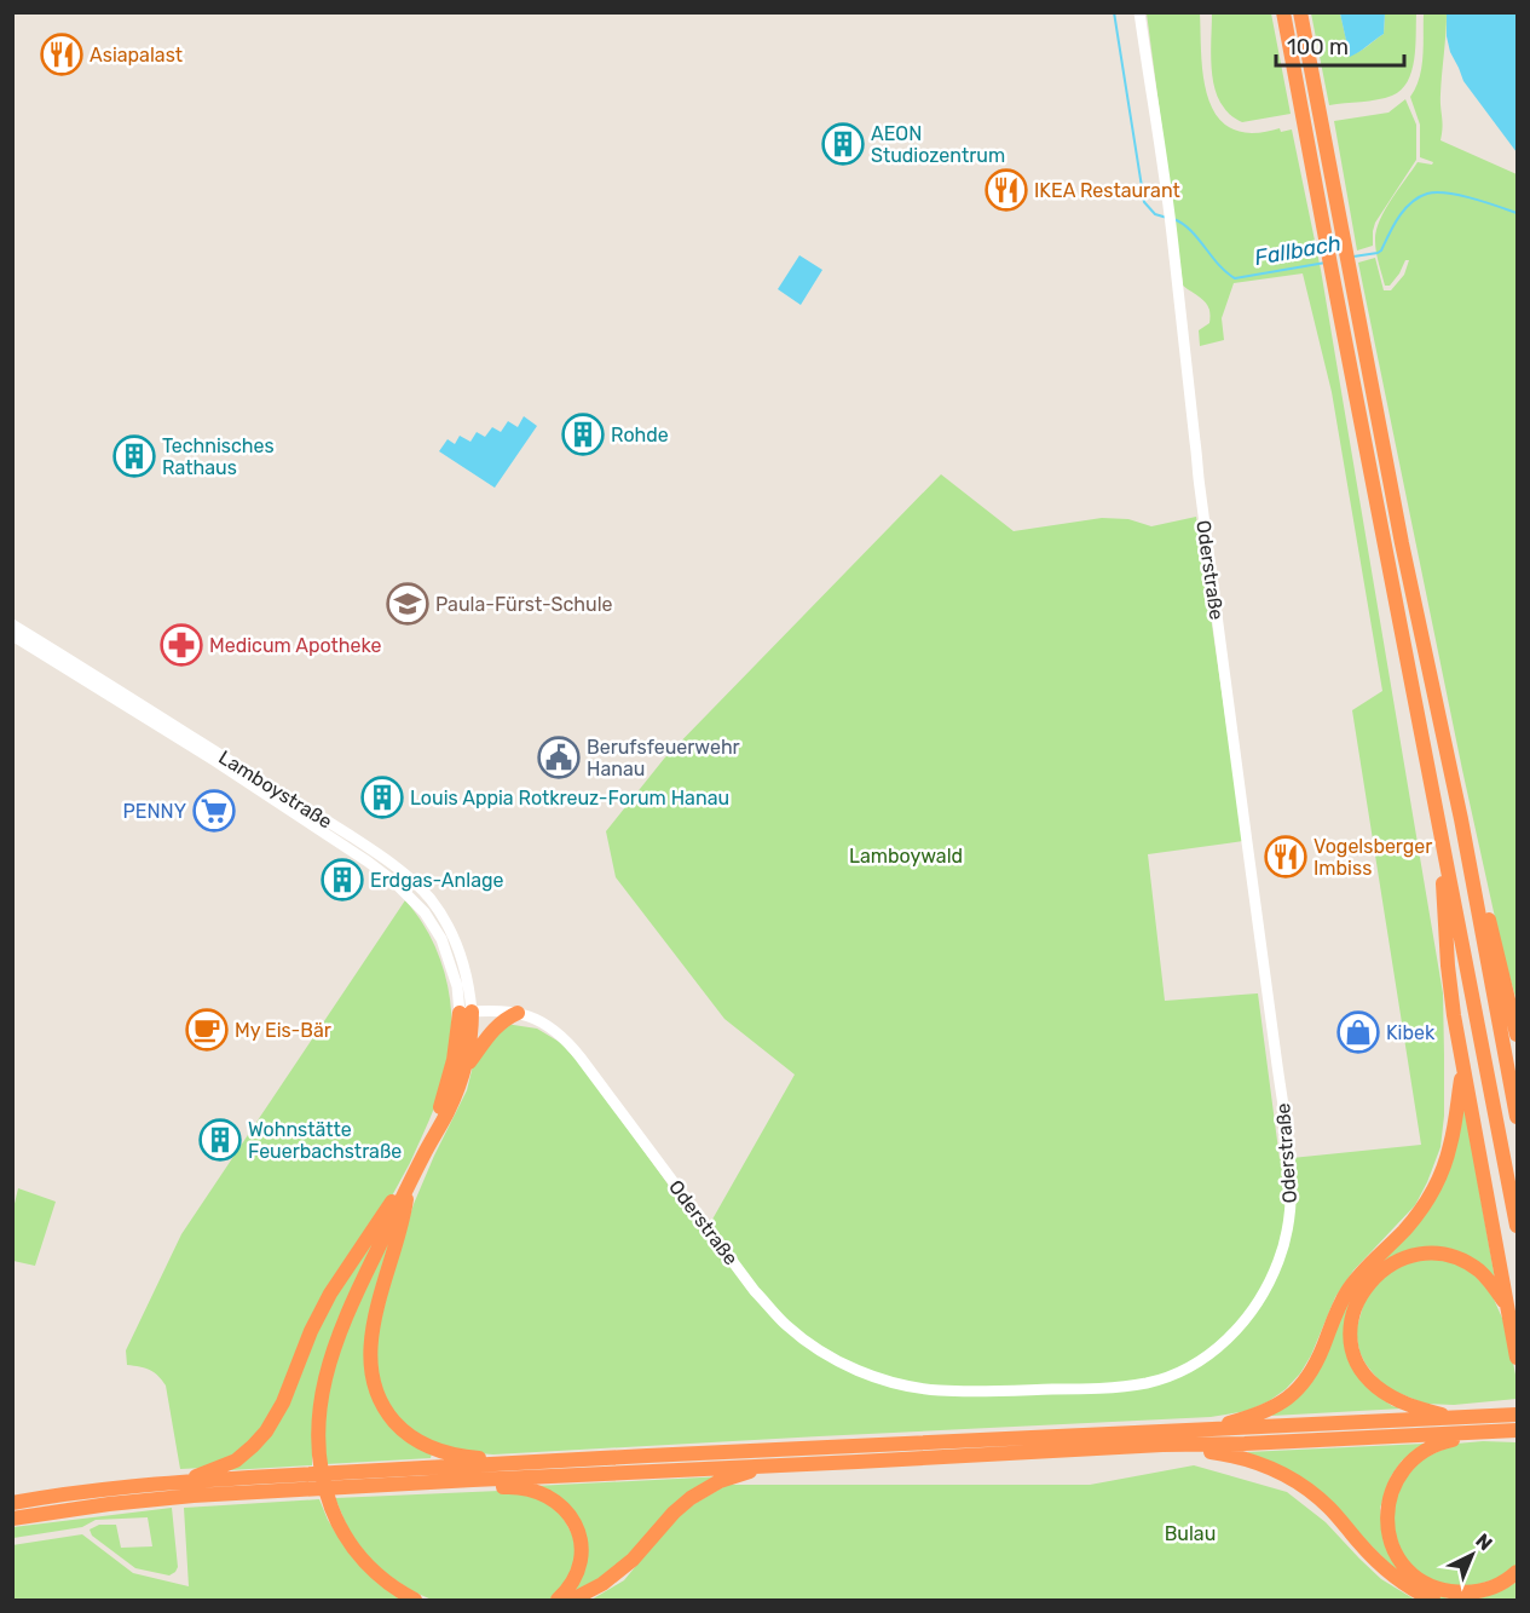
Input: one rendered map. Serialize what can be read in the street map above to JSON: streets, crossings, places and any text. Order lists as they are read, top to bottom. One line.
{"streets":{"street":["Oderstraße","Lamboystraße"]},"crossings":[["Oderstraße","Lamboystraße"]],"water":["Fallbach"],"parks":["Lamboywald","Bulau"],"places":{"restaurant":["Asiapalast","IKEA Restaurant","Vogelsberger Imbiss"],"building":["AEON Studiozentrum","Rohde","Technisches Rathaus","Louis Appia Rotkreuz-Forum Hanau","Erdgas-Anlage","Wohnstätte Feuerbachstraße"],"school or university":["Paula-Fürst-Schule"],"pharmacy":["Medicum Apotheke"],"public building":["Berufsfeuerwehr Hanau"],"supermarket":["PENNY"],"cafe":["My Eis-Bär"],"shop":["Kibek"]},"scale_bar":"100 m","north":"top right"}
